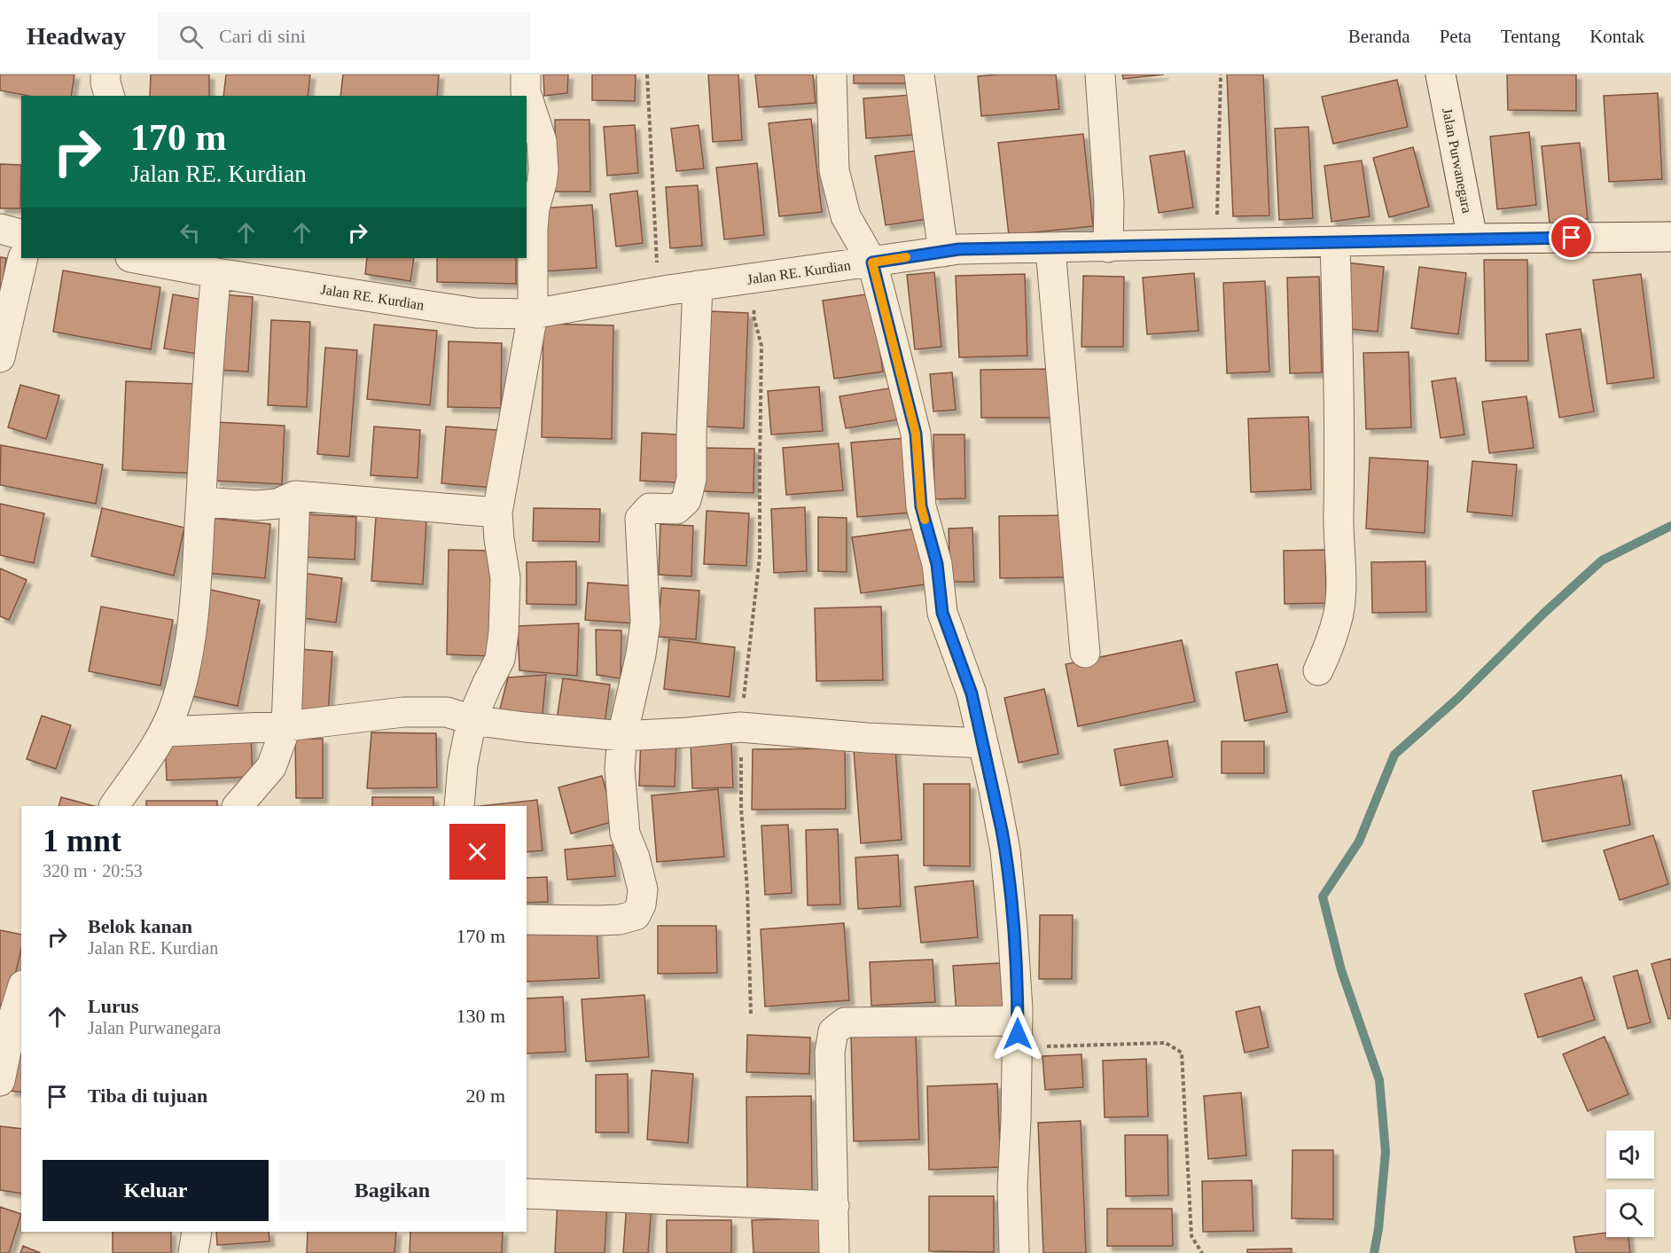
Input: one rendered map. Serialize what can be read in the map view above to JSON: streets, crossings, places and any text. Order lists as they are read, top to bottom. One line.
{"streets":{"street":["Jalan Purwanegara","Jalan RE. Kurdian"]},"crossings":[["Jalan Purwanegara","Jalan RE. Kurdian"]],"page":{"header":"Headway","search":"Cari di sini","nav":["Beranda","Peta","Tentang","Kontak"],"turn":["170 m","Jalan RE. Kurdian"],"heading":["1 mnt","320 m · 20:53"],"list":[{"name":"Belok kanan","note":"Jalan RE. Kurdian","value":"170 m"},{"name":"Lurus","note":"Jalan Purwanegara","value":"130 m"},{"name":"Tiba di tujuan","value":"20 m"}],"buttons":["Keluar","Bagikan"]}}
